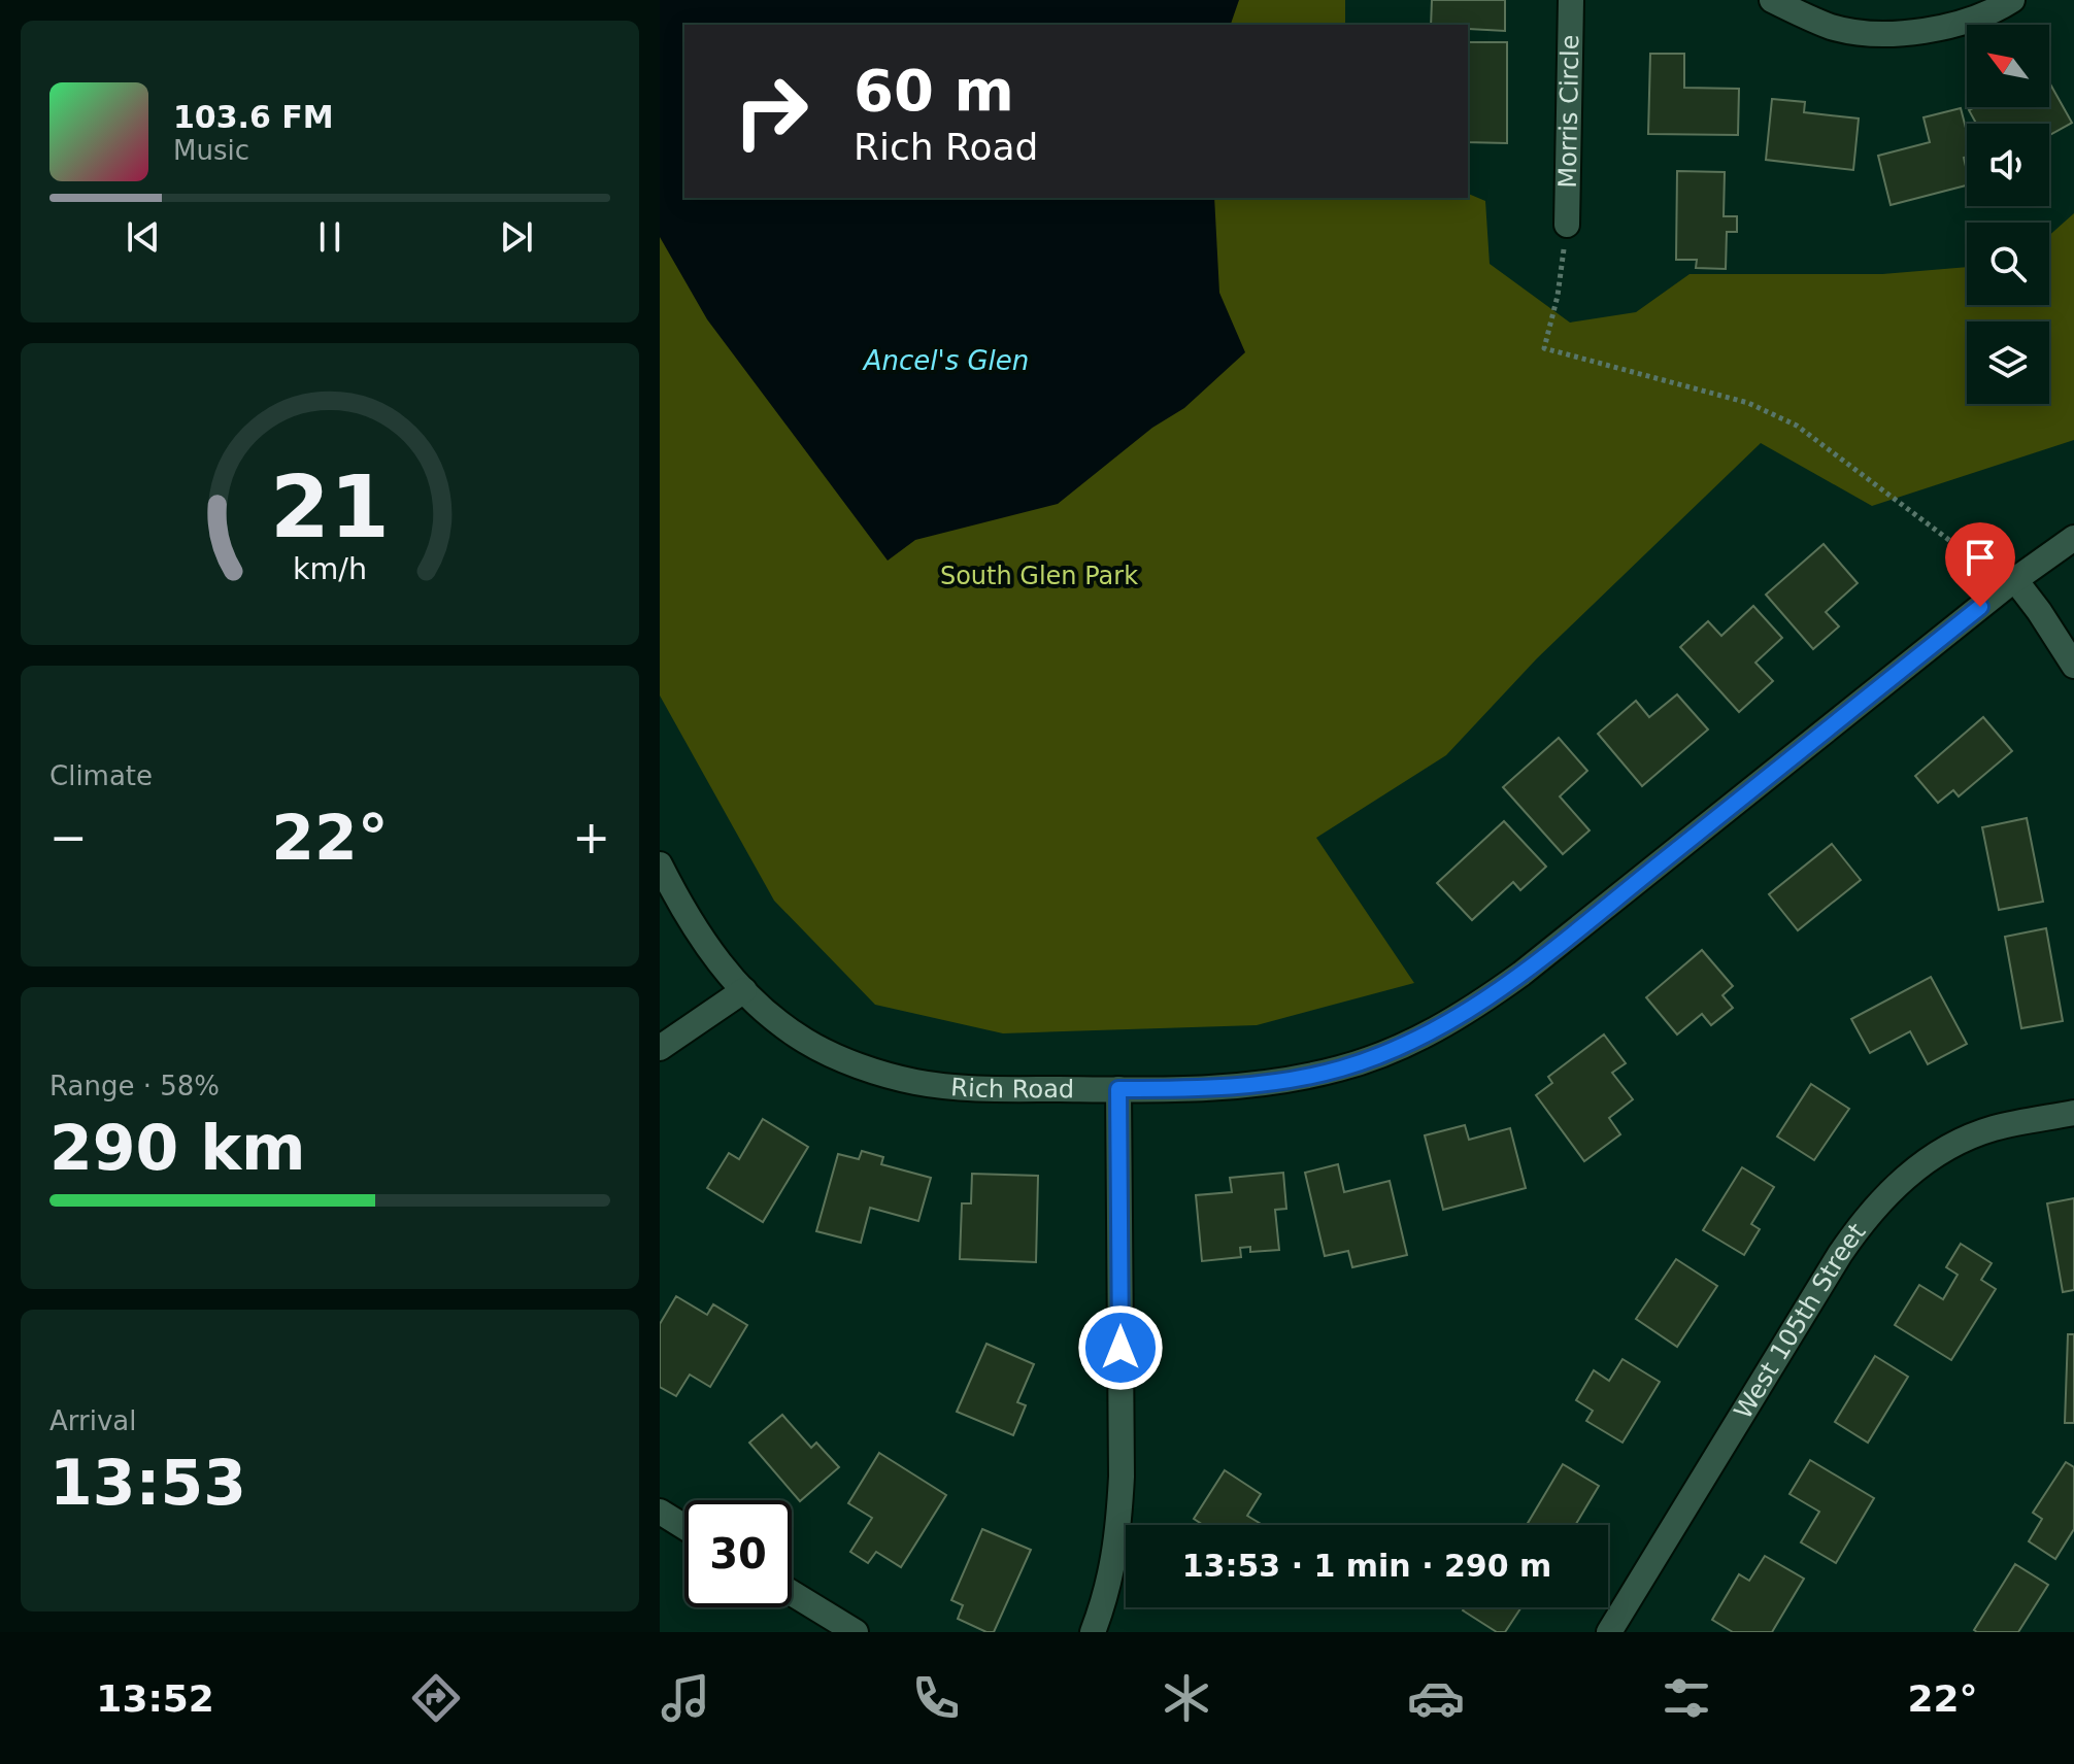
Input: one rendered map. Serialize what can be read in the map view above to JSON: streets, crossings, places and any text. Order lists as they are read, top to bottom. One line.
{"streets":{"street":["Morris Circle","Rich Road","West 105th Street"]},"water":["Ancel's Glen"],"parks":["South Glen Park"],"north":"top left","page":{"turn":["60 m","Rich Road"],"song":["103.6 FM","Music"],"tile":["Climate",["Range · 58%","290 km"],["Arrival","13:53"]],"heat":["−","22°","+"],"limit":"30","trip":"13:53 · 1 min · 290 m","tabs":["13:52","22°"],"gauge":["21","km/h"]}}
